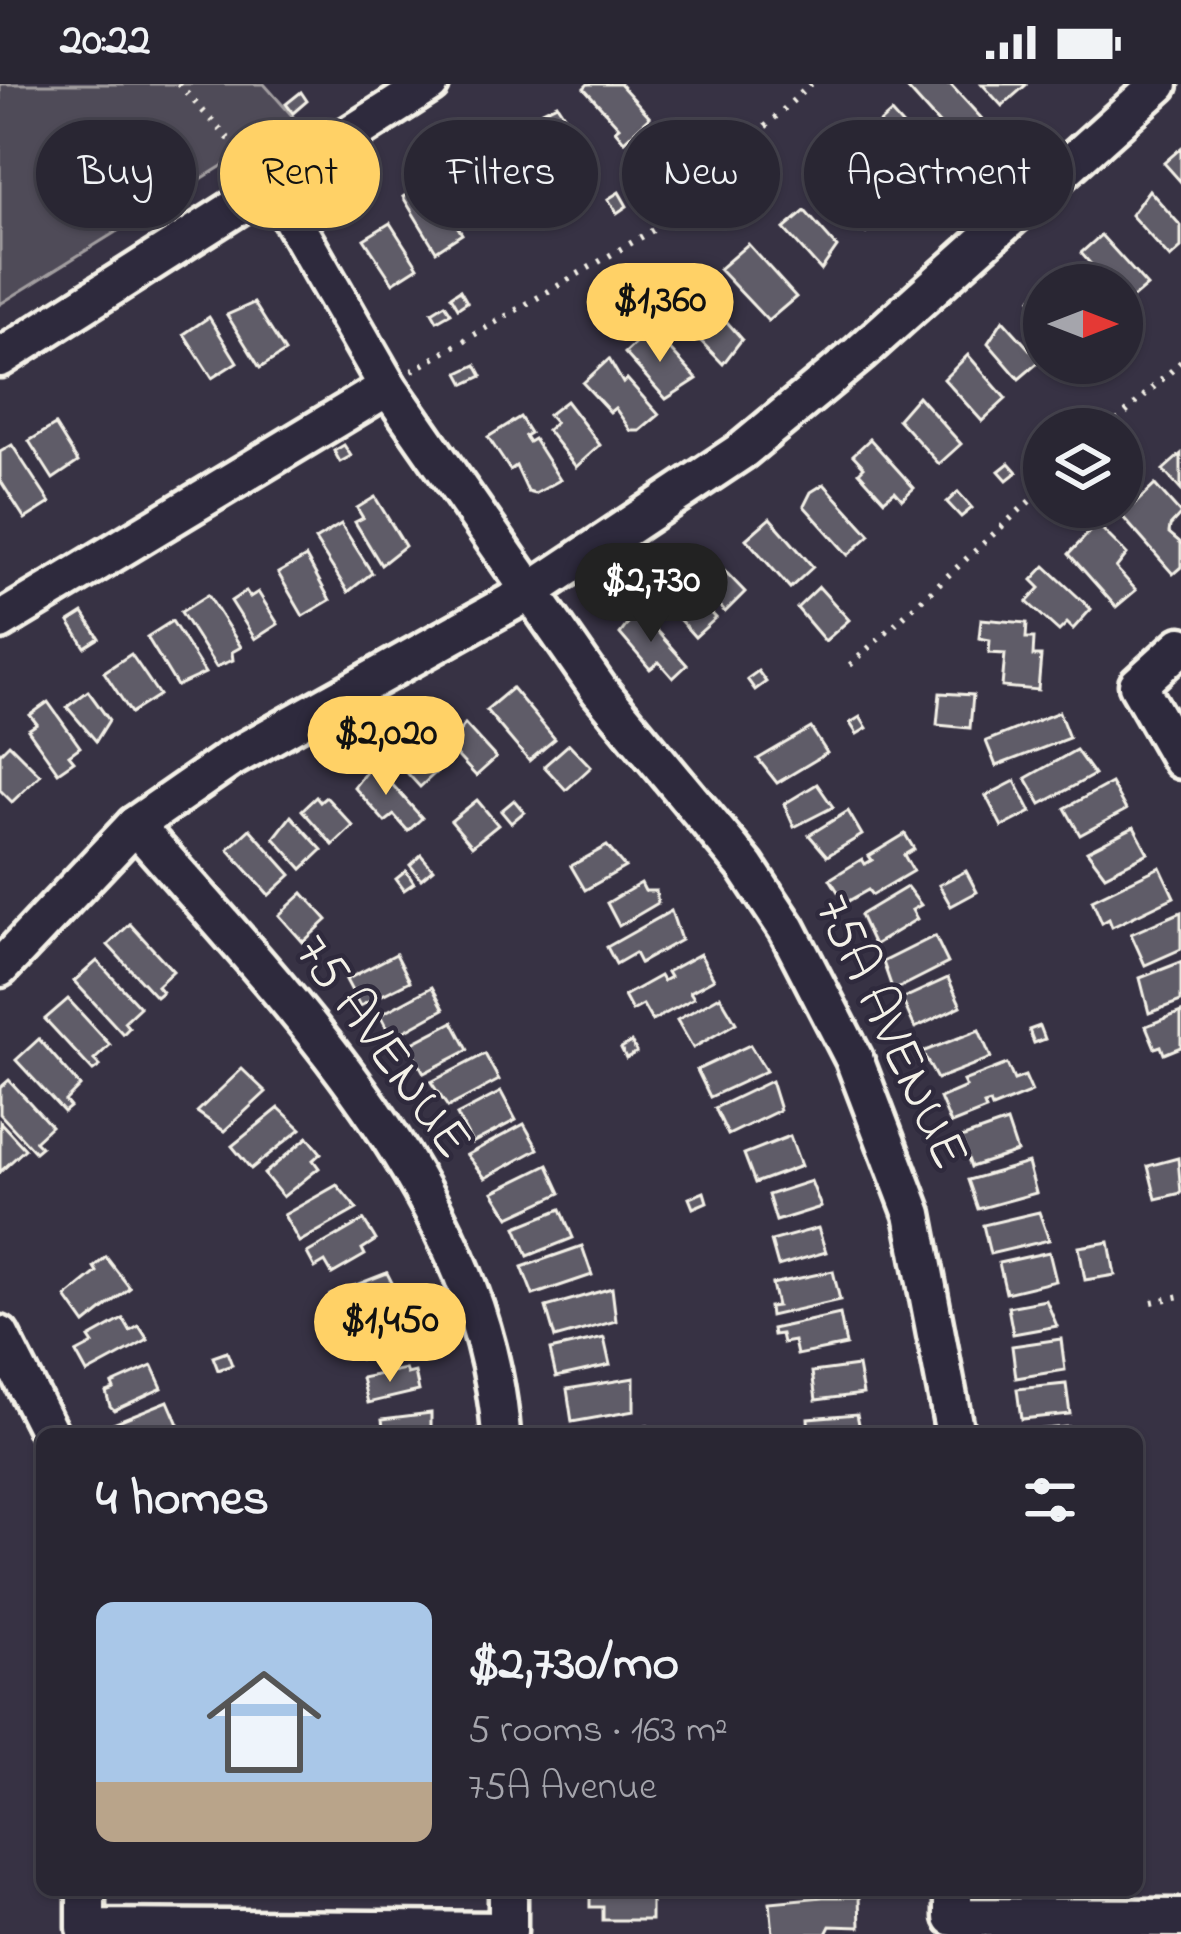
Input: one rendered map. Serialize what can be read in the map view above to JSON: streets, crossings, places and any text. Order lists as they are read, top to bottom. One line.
{"streets":{"street":["75A AVENUE","75 AVENUE"]},"north":"right","page":{"status":"20:22","chip":["Buy","Rent","Filters","New","Apartment"],"price":["$1,360","$2,730","$2,020","$1,450"],"heading":"4 homes","list":[{"name":"$2,730/mo","note":"5 rooms · 163 m² · 75A Avenue"}]}}
